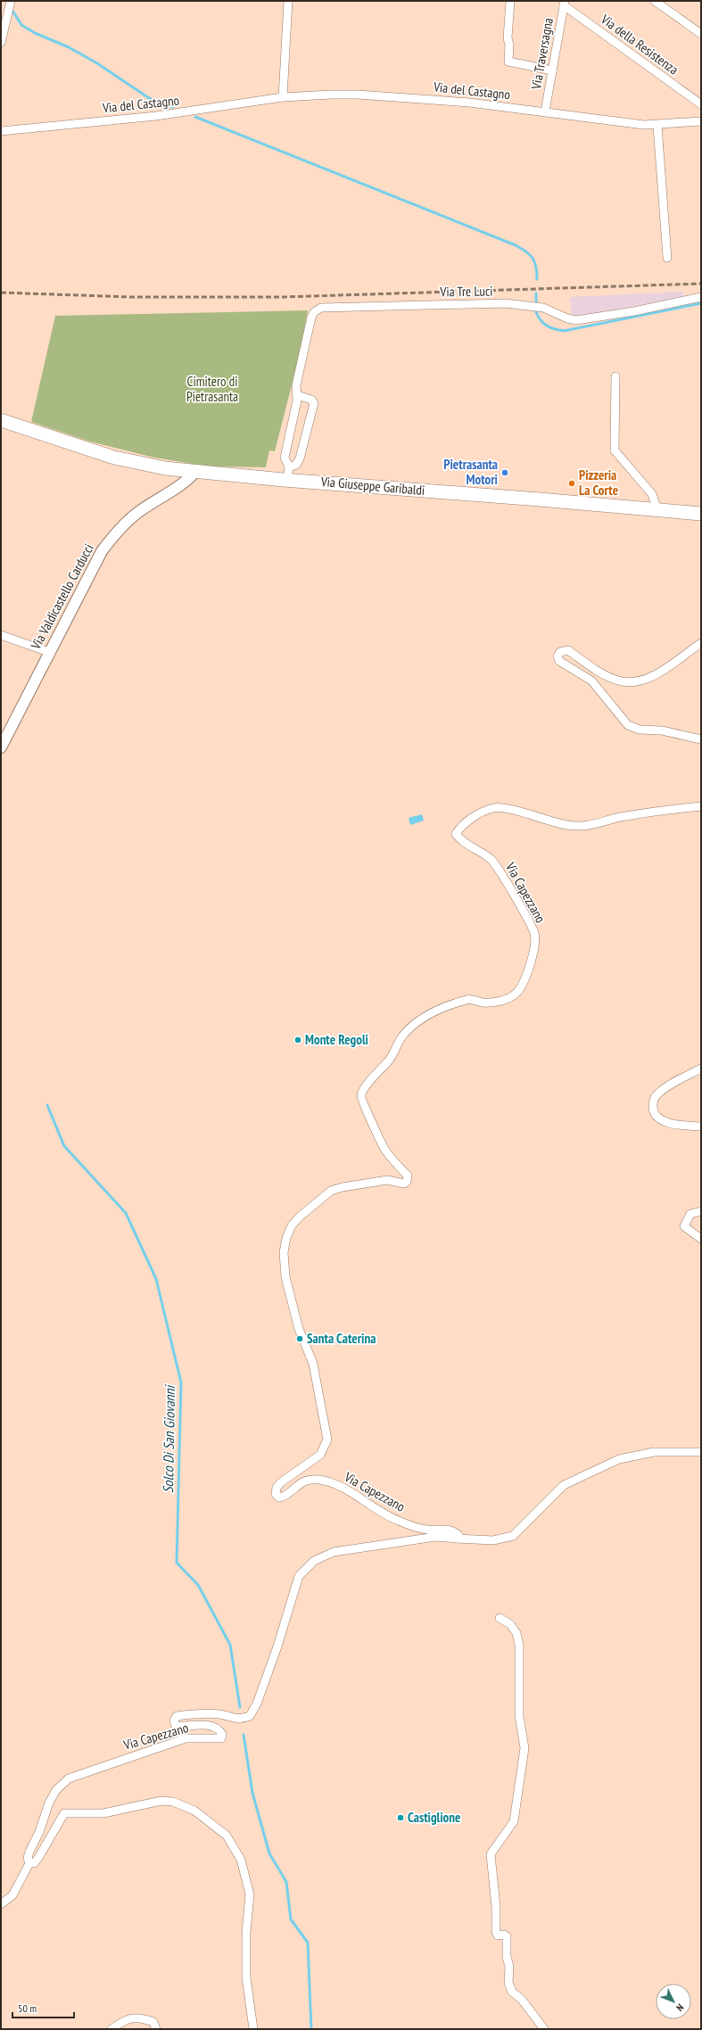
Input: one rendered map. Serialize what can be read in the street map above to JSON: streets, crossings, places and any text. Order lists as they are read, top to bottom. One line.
{"streets":{"main road":["Via Giuseppe Garibaldi"],"street":["Via della Resistenza","Via Traversagna","Via del Castagno","Via Tre Luci","Via Valdicastello Carducci","Via Capezzano"]},"crossings":[["Via della Resistenza","Via Traversagna"],["Via Traversagna","Via del Castagno"],["Via Giuseppe Garibaldi","Via Valdicastello Carducci"]],"water":["Solco Di San Giovanni"],"parks":["Cimitero di Pietrasanta"],"places":["Pietrasanta Motori","Pizzeria La Corte","Monte Regoli","Santa Caterina","Castiglione"],"scale_bar":"50 m","north":"bottom right"}
